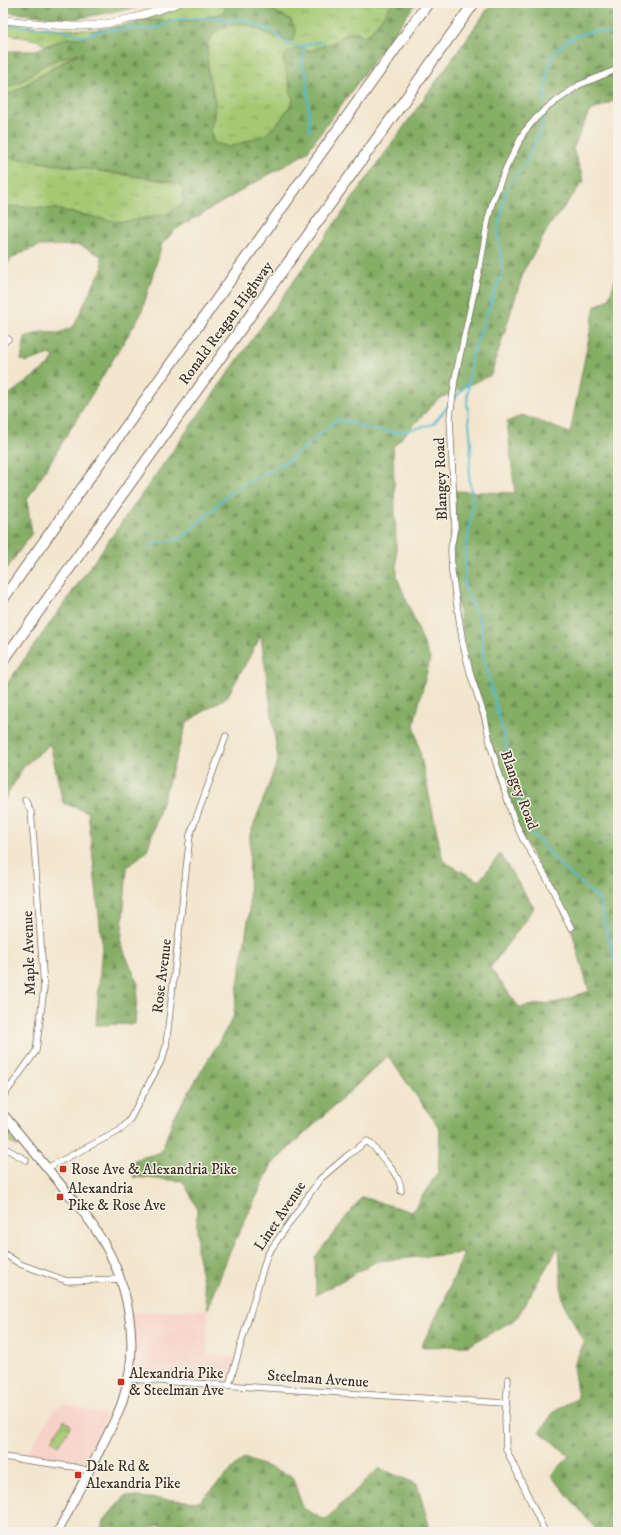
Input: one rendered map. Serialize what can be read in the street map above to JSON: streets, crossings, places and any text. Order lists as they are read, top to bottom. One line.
{"streets":{"highway":["Ronald Reagan Highway"],"street":["Blangey Road","Maple Avenue","Rose Avenue","Linet Avenue","Steelman Avenue"]},"crossings":[["Linet Avenue","Steelman Avenue"]],"places":{"transit":["Rose Ave & Alexandria Pike","Alexandria Pike & Rose Ave","Alexandria Pike & Steelman Ave","Dale Rd & Alexandria Pike"]}}
